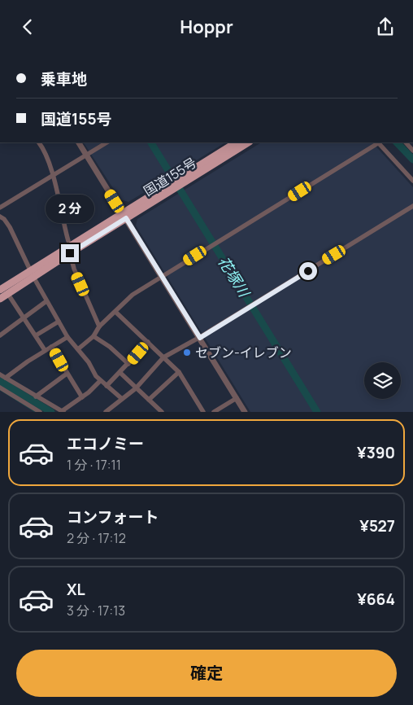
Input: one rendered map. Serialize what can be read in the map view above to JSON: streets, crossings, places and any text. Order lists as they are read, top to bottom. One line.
{"streets":{"highway":["国道155号"]},"water":["花塚川"],"places":["セブン-イレブン"],"page":{"header":"Hoppr","banner":["乗車地","国道155号"],"bubble":"2 分","list":[{"name":"エコノミー","note":"1 分 · 17:11","value":"¥390"},{"name":"コンフォート","note":"2 分 · 17:12","value":"¥527"},{"name":"XL","note":"3 分 · 17:13","value":"¥664"}],"buttons":"確定"}}
